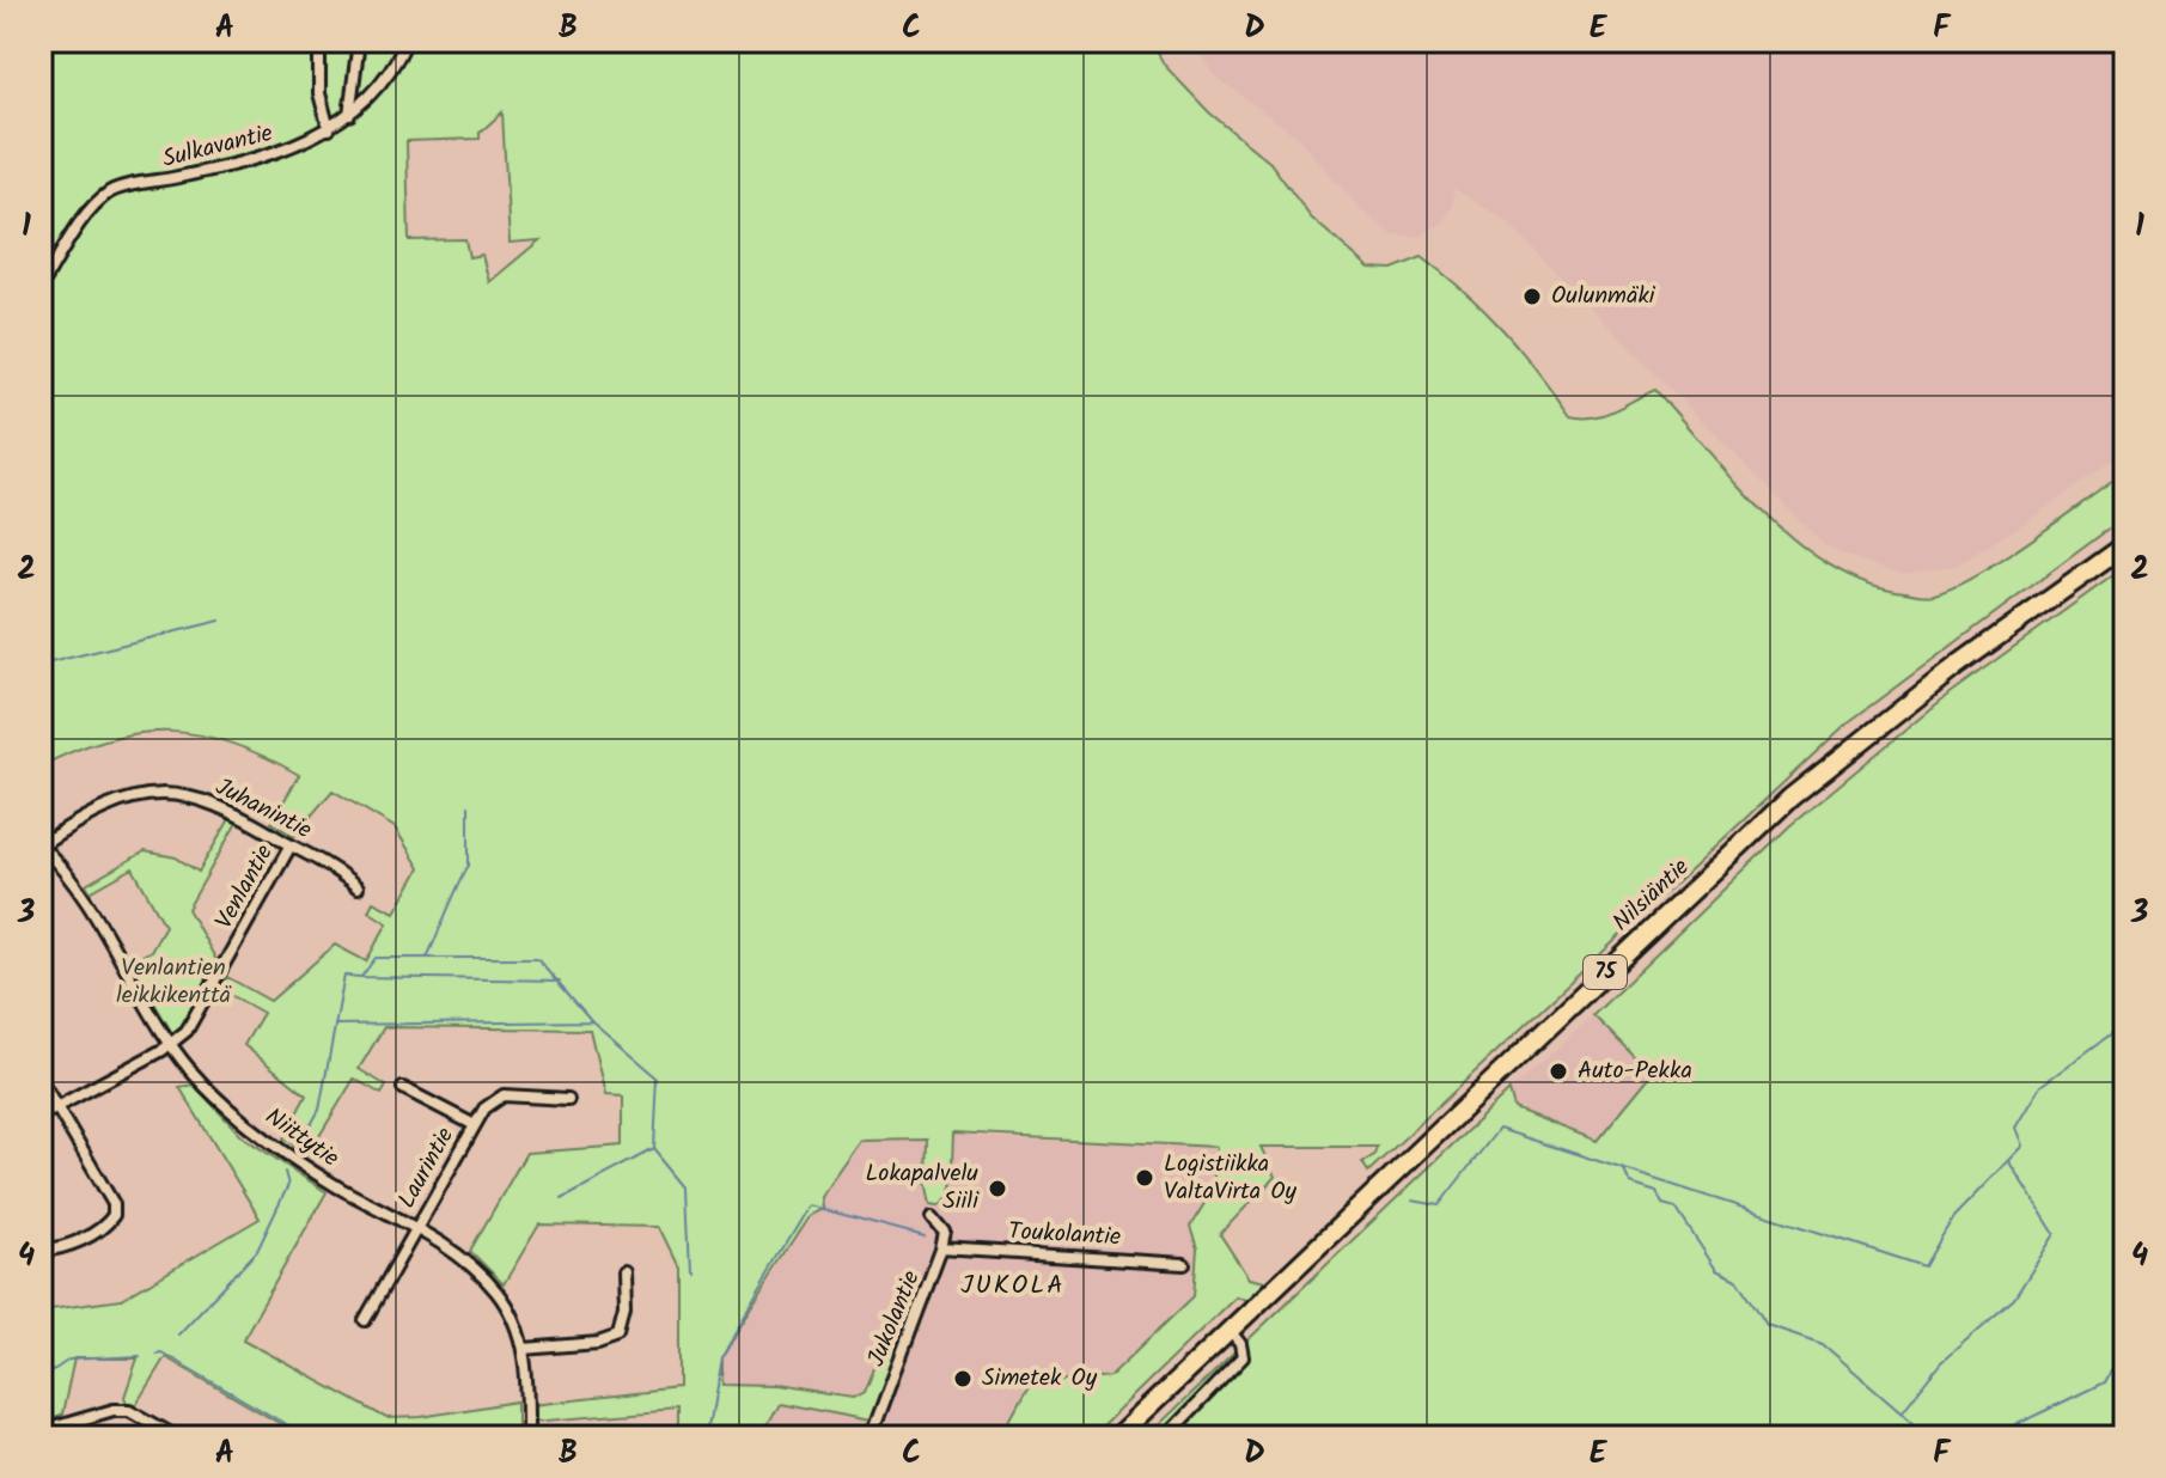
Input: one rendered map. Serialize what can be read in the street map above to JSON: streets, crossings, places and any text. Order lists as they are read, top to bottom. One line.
{"streets":{"main road":["Nilsiäntie","75"],"street":["Sulkavantie","Juhanintie","Venlantie","Niittytie","Laurintie","Toukolantie","Jukolantie"]},"crossings":[["Juhanintie","Venlantie"],["Juhanintie","Niittytie"],["Venlantie","Niittytie"],["Niittytie","Laurintie"],["Toukolantie","Jukolantie"]],"districts":["JUKOLA"],"parks":["Venlantien leikkikenttä"],"places":["Oulunmäki","Auto-Pekka","Logistiikka ValtaVirta Oy","Lokapalvelu Siili","Simetek Oy"],"grid":{"columns":["A","B","C","D","E","F"],"rows":["1","2","3","4"]}}
